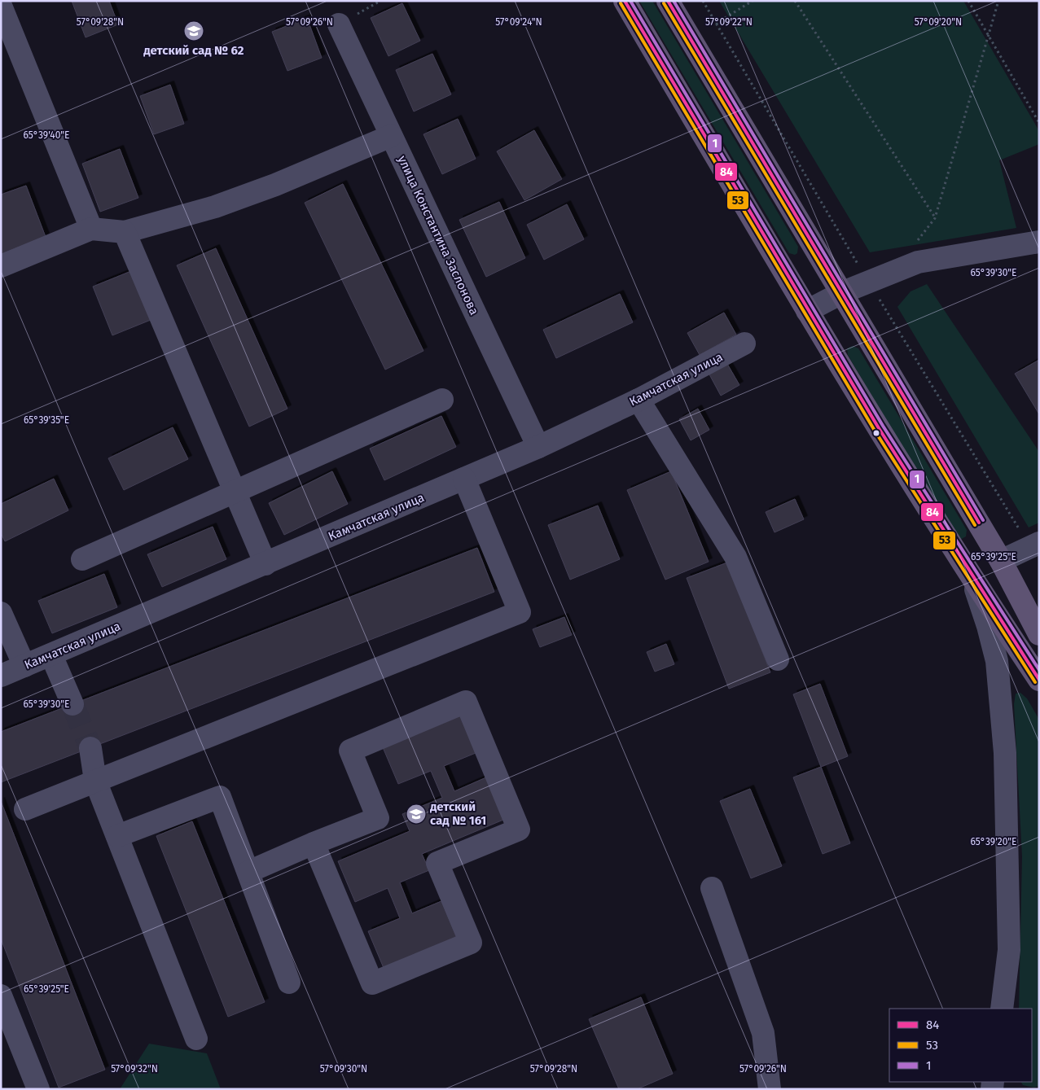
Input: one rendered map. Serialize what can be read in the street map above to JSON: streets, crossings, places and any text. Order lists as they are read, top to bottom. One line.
{"streets":{"street":["улица Константина Заслонова","Камчатская улица"]},"crossings":[["улица Константина Заслонова","Камчатская улица"]],"places":{"school or university":["детский сад № 62","детский сад № 161"]},"lines":["transit line 84","transit line 1","transit line 53"],"legend":["84","53","1"],"coordinates":["57°09'28\"N","57°09'26\"N","57°09'24\"N","57°09'22\"N","57°09'20\"N","65°39'40\"E","65°39'30\"E","65°39'35\"E","65°39'25\"E","65°39'20\"E","57°09'32\"N","57°09'30\"N"]}
